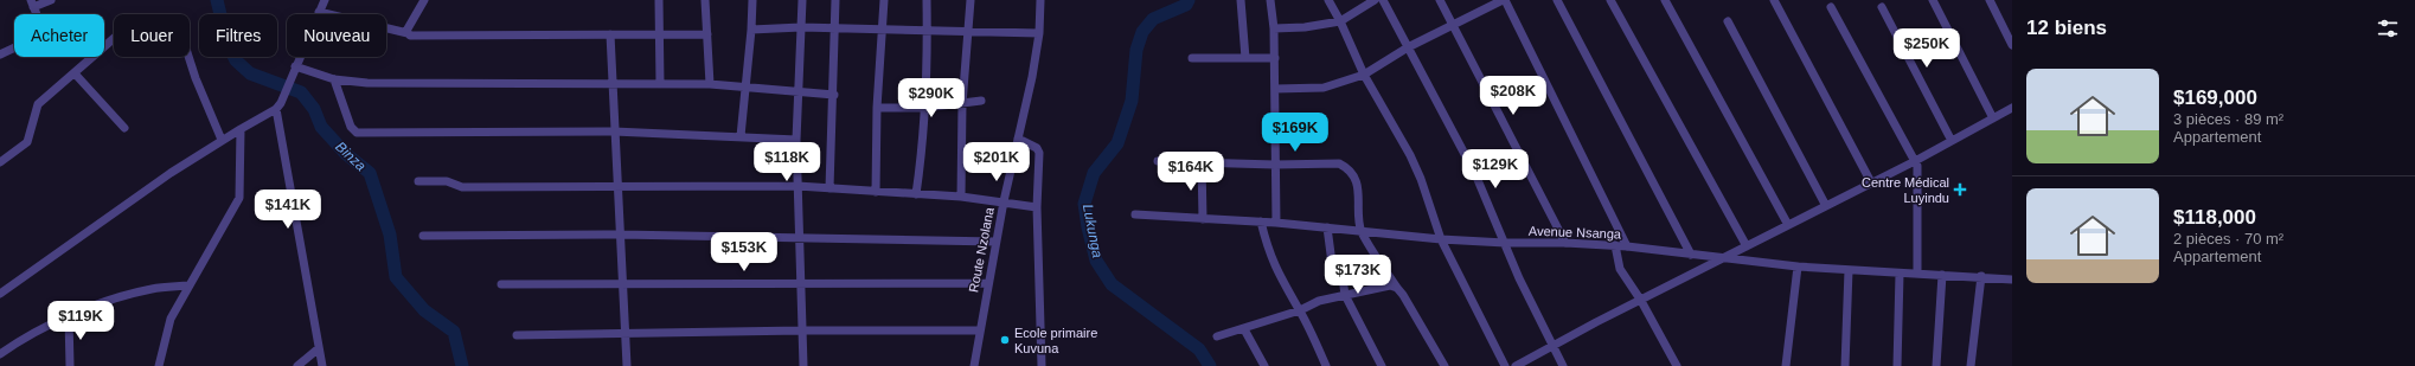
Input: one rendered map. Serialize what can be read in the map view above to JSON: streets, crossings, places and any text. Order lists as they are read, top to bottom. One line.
{"streets":{"street":["Avenue Nsanga","Route Nzolana"]},"water":["Binza","Lukunga"],"places":{"health":["Centre Médical Luyindu"],"other":["Ecole primaire Kuvuna"]},"page":{"heading":"12 biens","chip":["Acheter","Louer","Filtres","Nouveau"],"price":["$250K","$208K","$290K","$169K","$118K","$201K","$129K","$164K","$141K","$153K","$173K","$119K"],"list":[{"name":"$169,000","note":"3 pièces · 89 m² · Appartement"},{"name":"$118,000","note":"2 pièces · 70 m² · Appartement"}]}}
